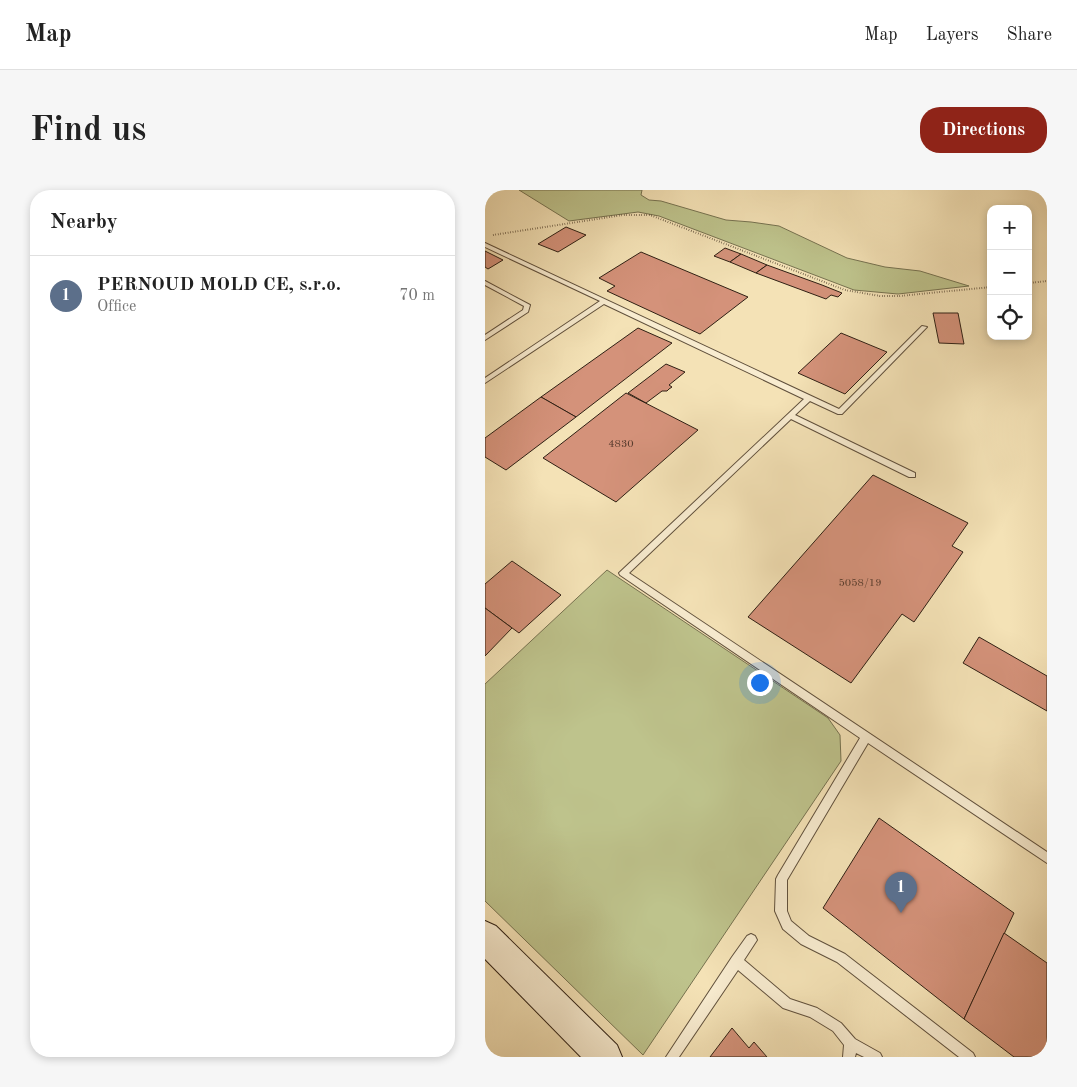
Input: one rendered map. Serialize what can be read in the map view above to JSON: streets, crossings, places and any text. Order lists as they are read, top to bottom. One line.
{"house_numbers":["4830","5058/19"],"page":{"header":"Map","nav":["Map","Layers","Share"],"buttons":"Directions","title":"Find us","heading":"Nearby","map_buttons":["+","−"],"list":[{"mark":"1","name":"PERNOUD MOLD CE, s.r.o.","note":"Office","value":"70 m"}],"pins":"1"}}
